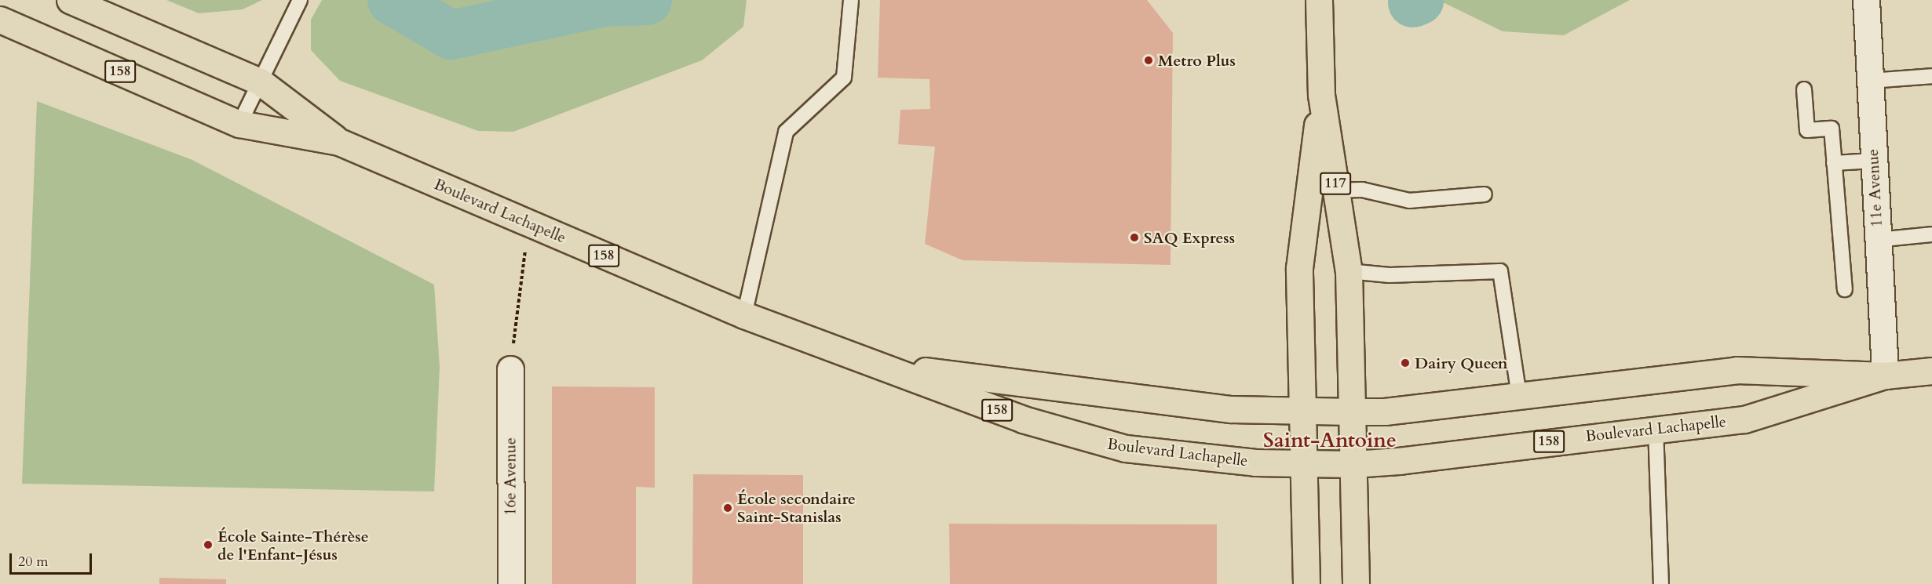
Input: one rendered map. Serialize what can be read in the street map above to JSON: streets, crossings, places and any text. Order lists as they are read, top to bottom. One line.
{"streets":{"main road":["158","117","Boulevard Lachapelle"],"street":["11e Avenue","16e Avenue"]},"crossings":[["117","Boulevard Lachapelle"],["11e Avenue","Boulevard Lachapelle"]],"districts":["Saint-Antoine"],"places":["Metro Plus","SAQ Express","Dairy Queen","École secondaire Saint-Stanislas","École Sainte-Thérèse de l'Enfant-Jésus"],"scale_bar":"20 m"}
